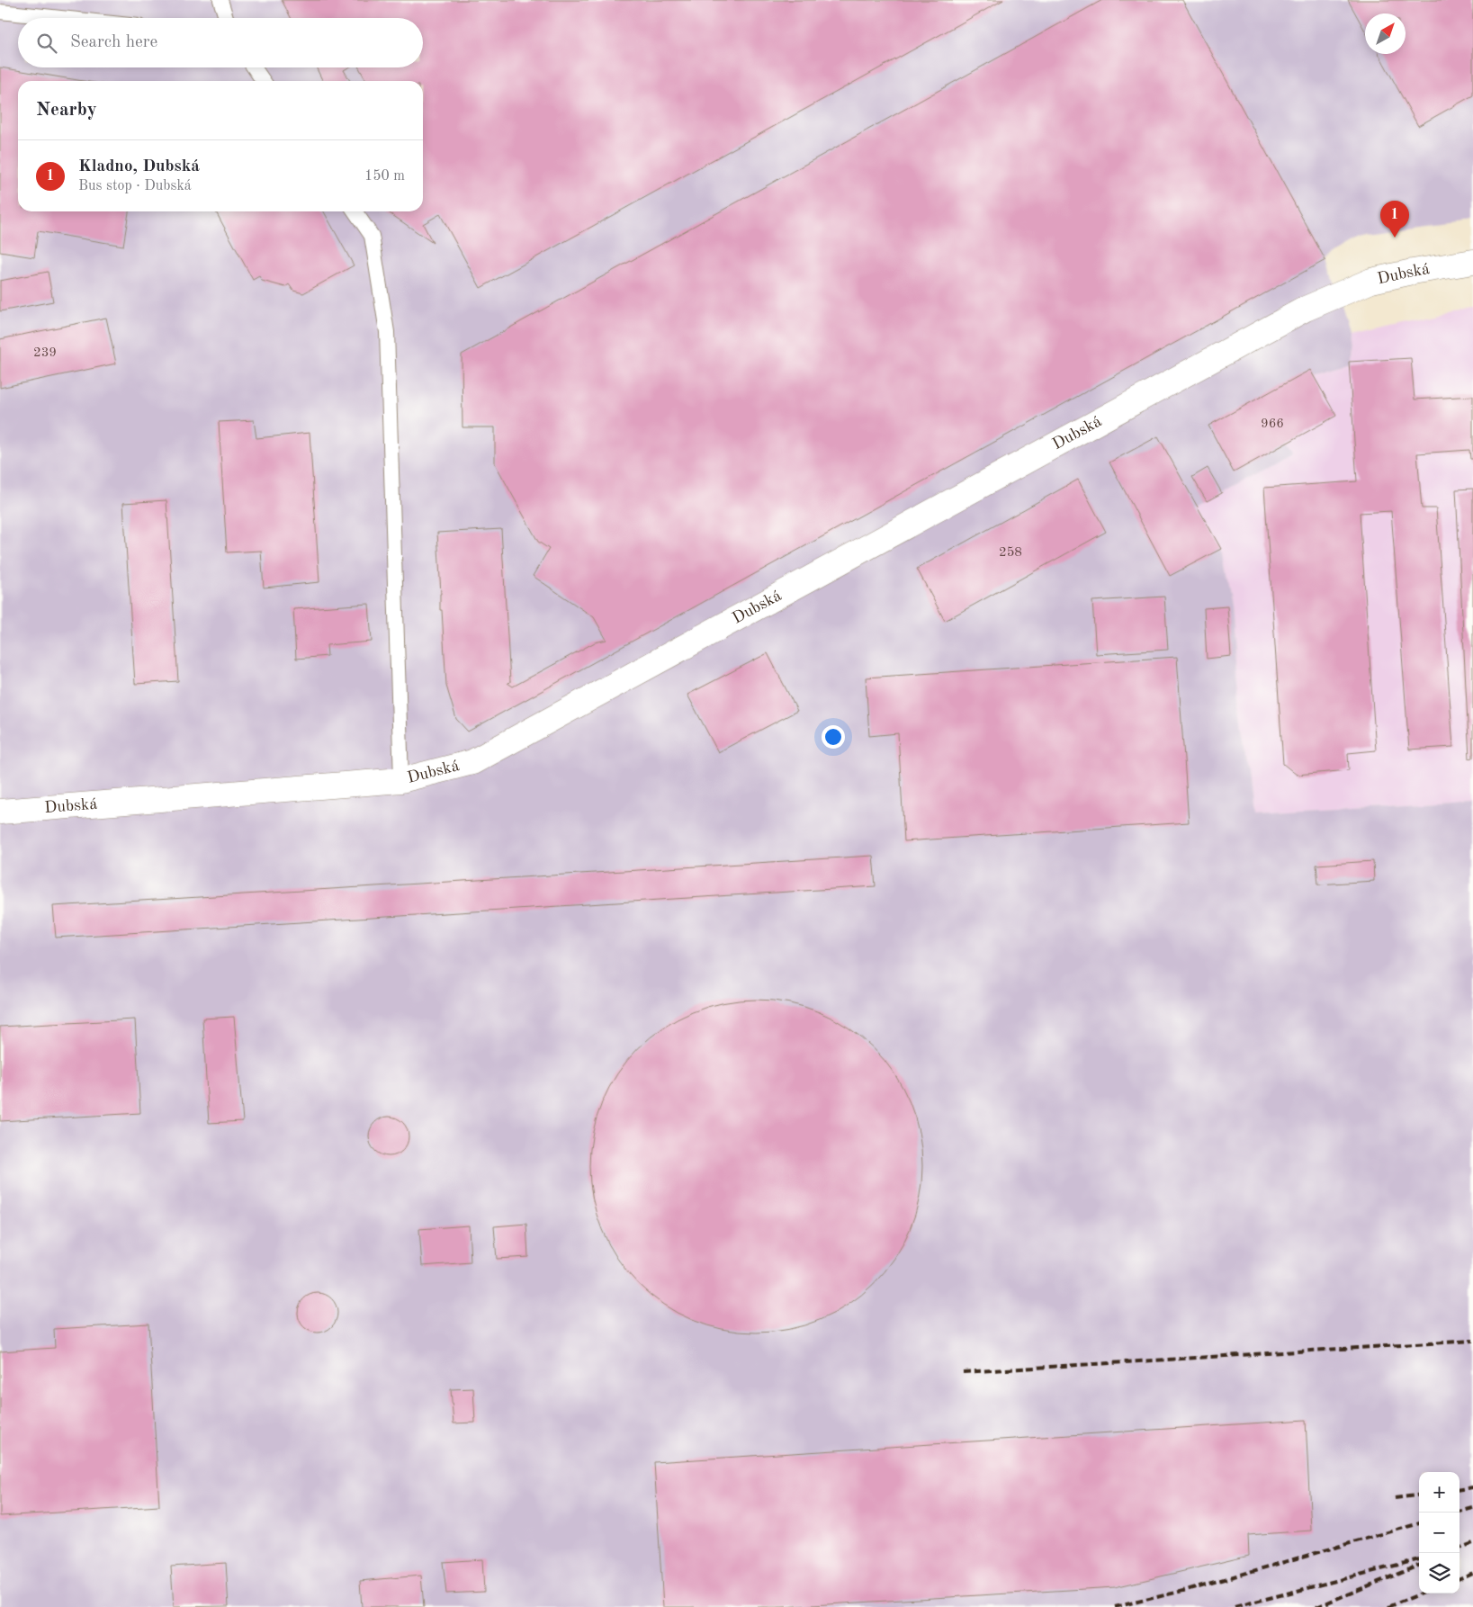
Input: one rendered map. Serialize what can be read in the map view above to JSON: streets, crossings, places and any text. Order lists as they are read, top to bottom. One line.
{"streets":{"street":["Dubská"]},"house_numbers":["239","966","258"],"north":"top right","page":{"search":"Search here","heading":"Nearby","list":[{"mark":"1","name":"Kladno, Dubská","note":"Bus stop · Dubská","value":"150 m"}],"pins":"1","map_buttons":["+","−"]}}
